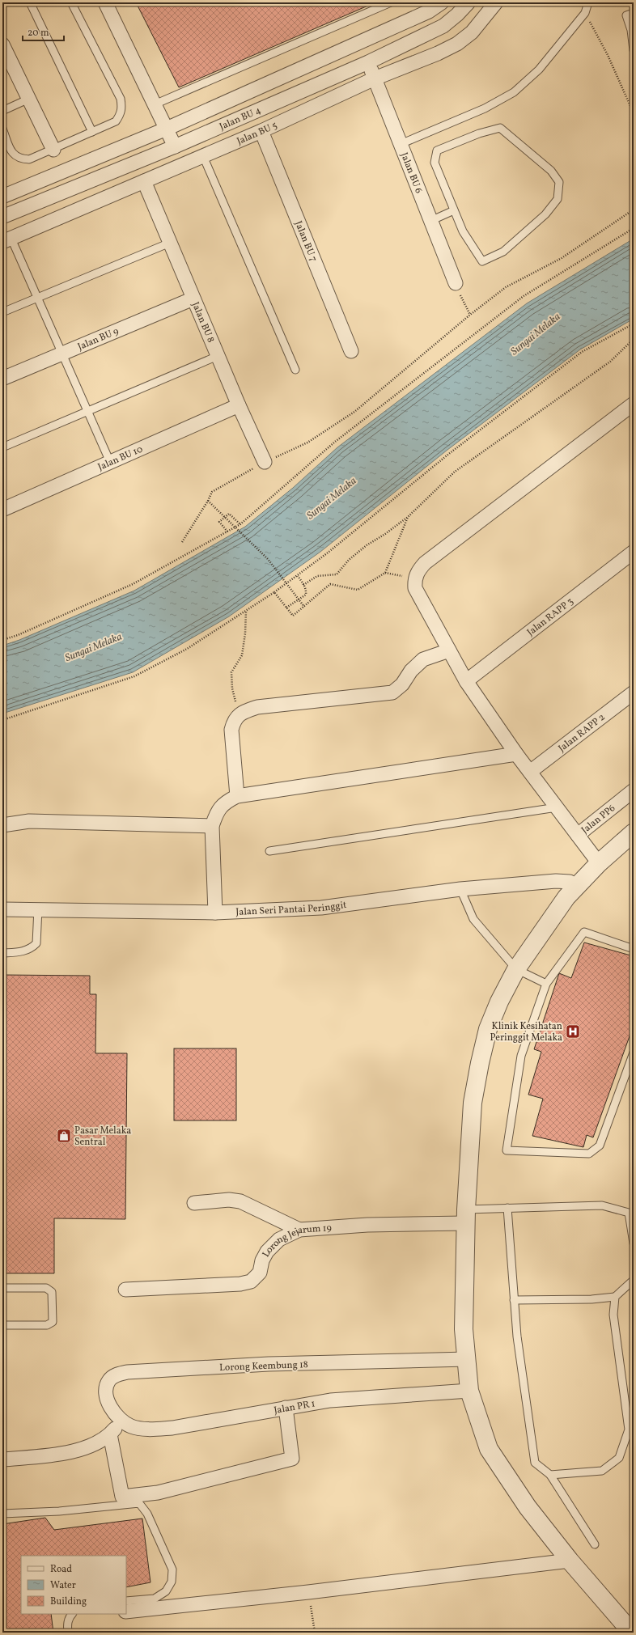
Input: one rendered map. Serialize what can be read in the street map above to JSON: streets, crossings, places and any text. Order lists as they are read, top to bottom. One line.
{"streets":{"street":["Jalan BU 4","Jalan BU 5","Jalan BU 6","Jalan BU 7","Jalan BU 8","Jalan BU 9","Jalan BU 10","Jalan RAPP 3","Jalan RAPP 2","Jalan PP6","Jalan Seri Pantai Peringgit","Lorong Jejarum 19","Lorong Keembung 18","Jalan PR 1"]},"crossings":[["Jalan BU 4","Jalan BU 6"],["Jalan BU 5","Jalan BU 6"],["Jalan BU 5","Jalan BU 7"],["Jalan BU 5","Jalan BU 8"],["Jalan BU 8","Jalan BU 9"],["Jalan BU 8","Jalan BU 10"],["Lorong Keembung 18","Jalan PR 1"]],"water":["Sungai Melaka"],"places":{"hospital":["Klinik Kesihatan Peringgit Melaka"],"shop":["Pasar Melaka Sentral"]},"legend":["Road","Water","Building"],"scale_bar":"20 m"}
